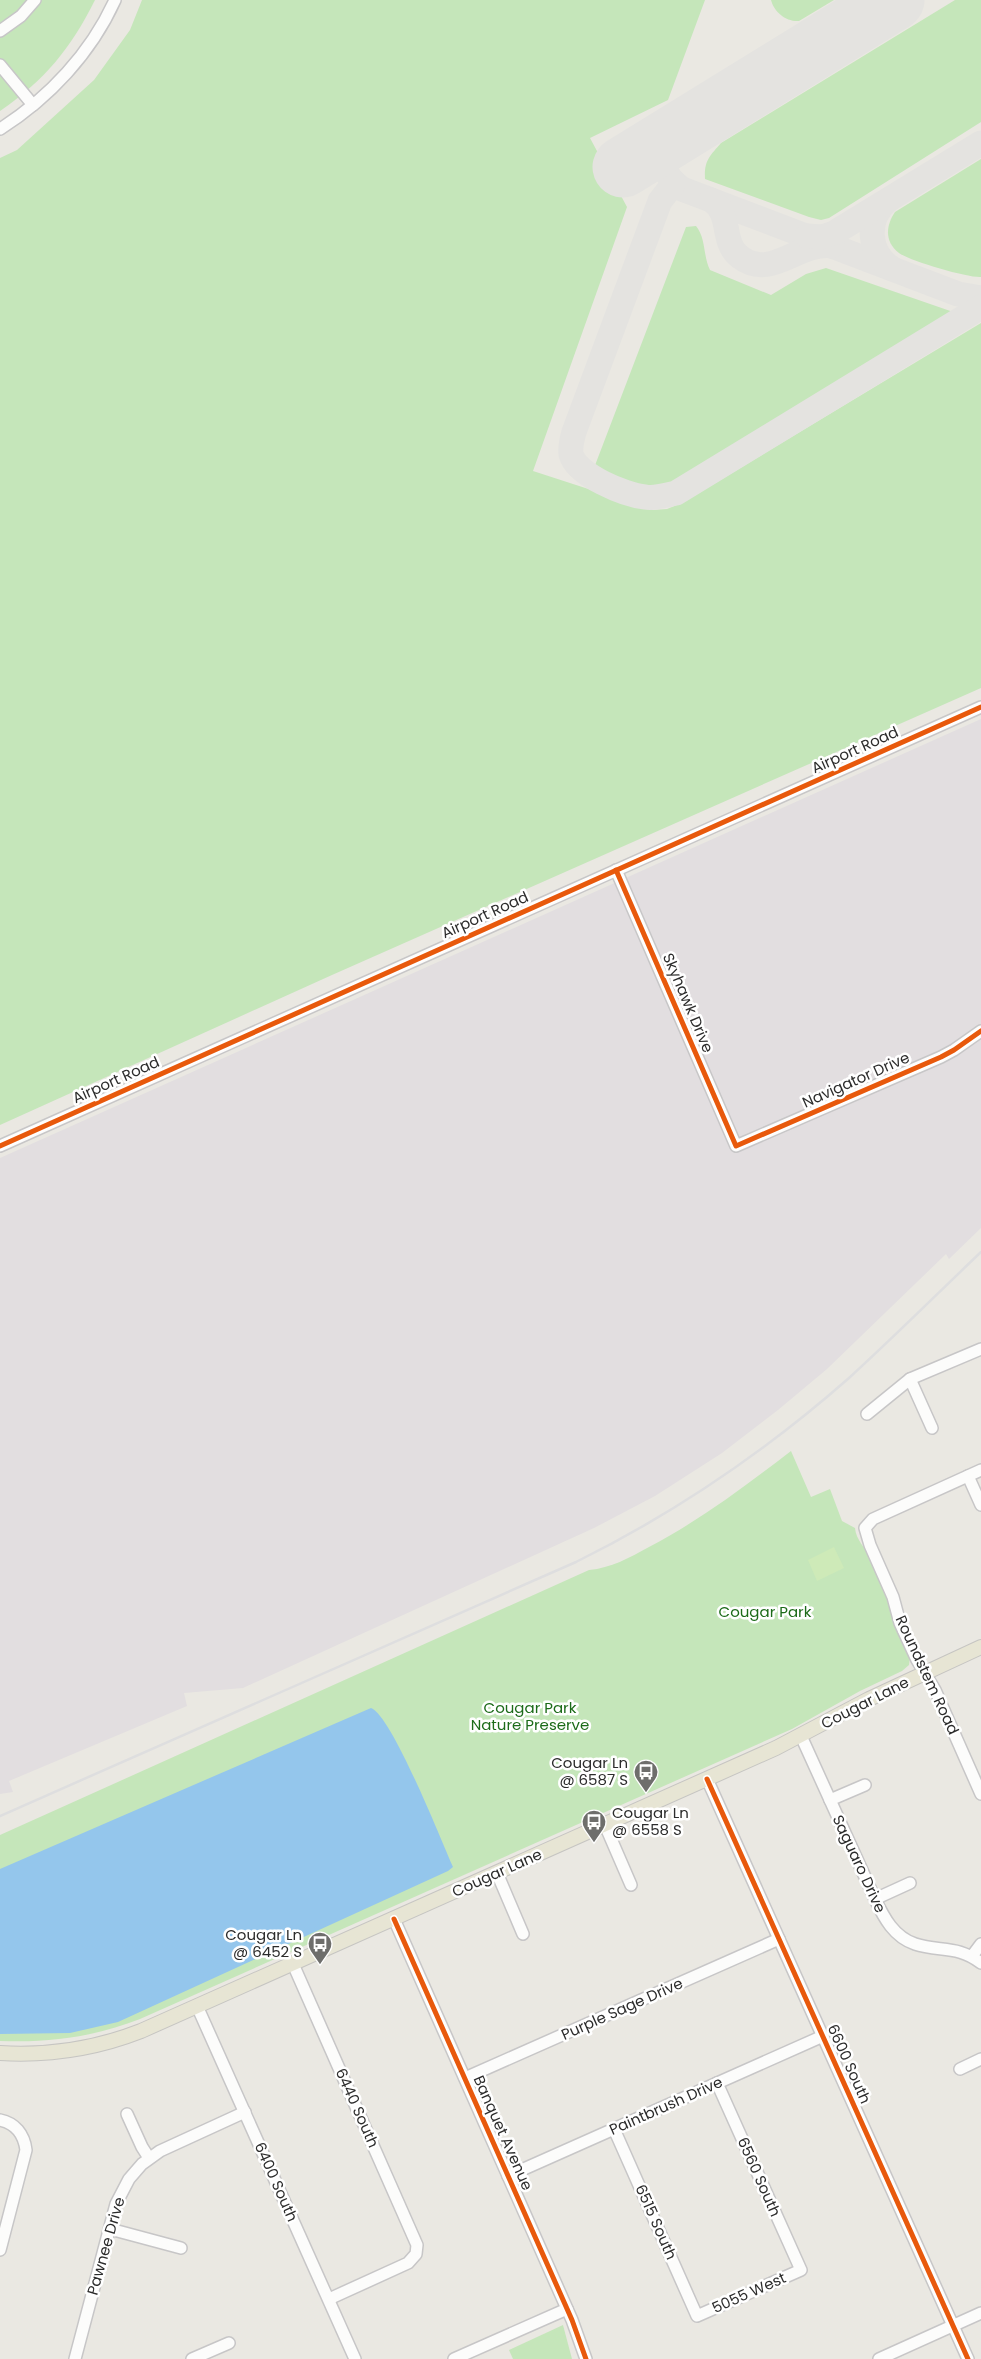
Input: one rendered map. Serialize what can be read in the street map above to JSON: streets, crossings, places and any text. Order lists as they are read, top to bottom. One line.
{"streets":{"main road":["Cougar Lane"],"street":["Airport Road","Skyhawk Drive","Navigator Drive","Roundstem Road","Saguaro Drive","Purple Sage Drive","6600 South","Paintbrush Drive","6440 South","Banquet Avenue","6560 South","6400 South","6515 South","Pawnee Drive","5055 West"]},"crossings":[["Airport Road","Skyhawk Drive"],["Skyhawk Drive","Navigator Drive"],["Roundstem Road","Cougar Lane"],["Cougar Lane","Saguaro Drive"],["Cougar Lane","6600 South"],["Cougar Lane","6440 South"],["Cougar Lane","Banquet Avenue"],["Cougar Lane","6400 South"],["Purple Sage Drive","6600 South"],["Purple Sage Drive","Banquet Avenue"],["6600 South","Paintbrush Drive"],["Paintbrush Drive","Banquet Avenue"],["Paintbrush Drive","6560 South"],["Paintbrush Drive","6515 South"],["6440 South","6400 South"],["6560 South","5055 West"],["6400 South","Pawnee Drive"],["6515 South","5055 West"]],"parks":["Cougar Park","Cougar Park Nature Preserve"],"places":{"bus stop":["Cougar Ln @ 6587 S","Cougar Ln @ 6558 S","Cougar Ln @ 6452 S"]}}
